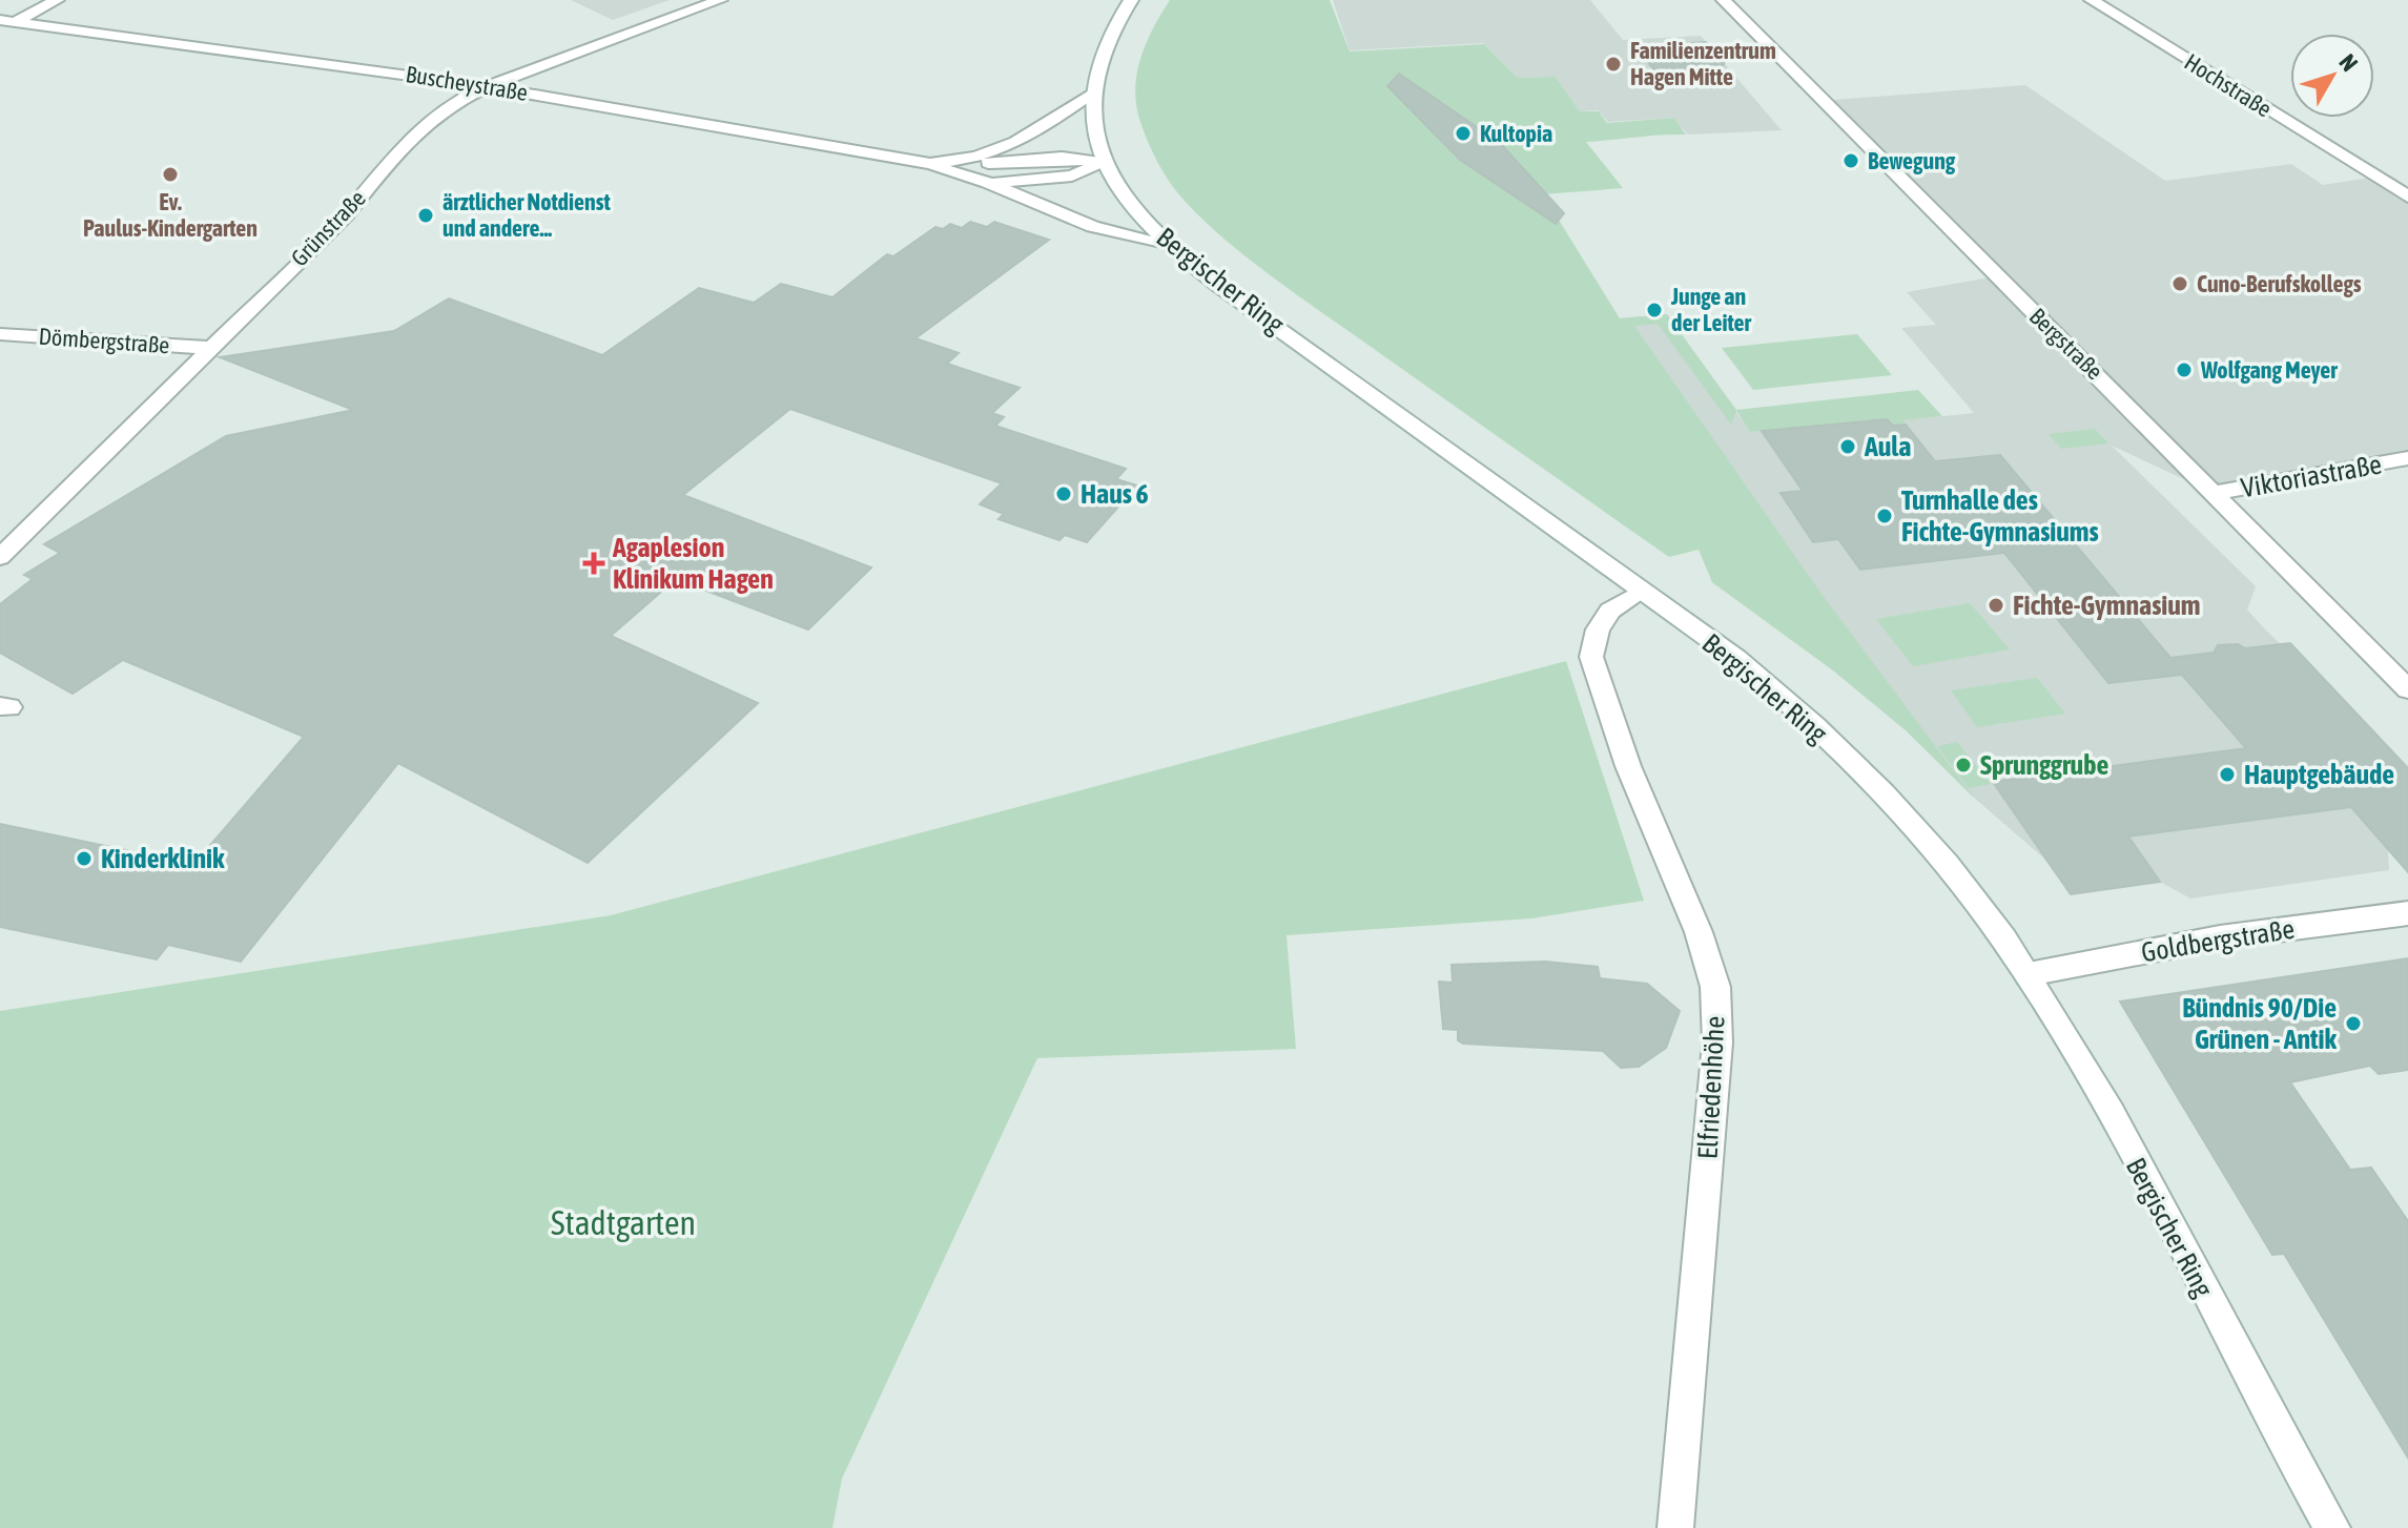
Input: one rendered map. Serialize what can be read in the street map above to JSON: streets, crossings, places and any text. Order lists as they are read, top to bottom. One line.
{"streets":{"street":["Buscheystraße","Hochstraße","Grünstraße","Bergischer Ring","Dömbergstraße","Bergstraße","Viktoriastraße","Goldbergstraße","Elfriedenhöhe"]},"crossings":[["Buscheystraße","Grünstraße"],["Buscheystraße","Bergischer Ring"],["Grünstraße","Dömbergstraße"],["Bergischer Ring","Goldbergstraße"],["Bergischer Ring","Elfriedenhöhe"],["Bergstraße","Viktoriastraße"]],"parks":["Stadtgarten"],"places":{"other":["Familienzentrum Hagen Mitte","Kultopia","Bewegung","Ev. Paulus-Kindergarten","ärztlicher Notdienst und andere...","Cuno-Berufskollegs","Junge an der Leiter","Wolfgang Meyer","Aula","Haus 6","Turnhalle des Fichte-Gymnasiums","Fichte-Gymnasium","Sprunggrube","Hauptgebäude","Kinderklinik","Bündnis 90/Die Grünen - Antik"],"health":["Agaplesion Klinikum Hagen"]},"north":"top right"}
